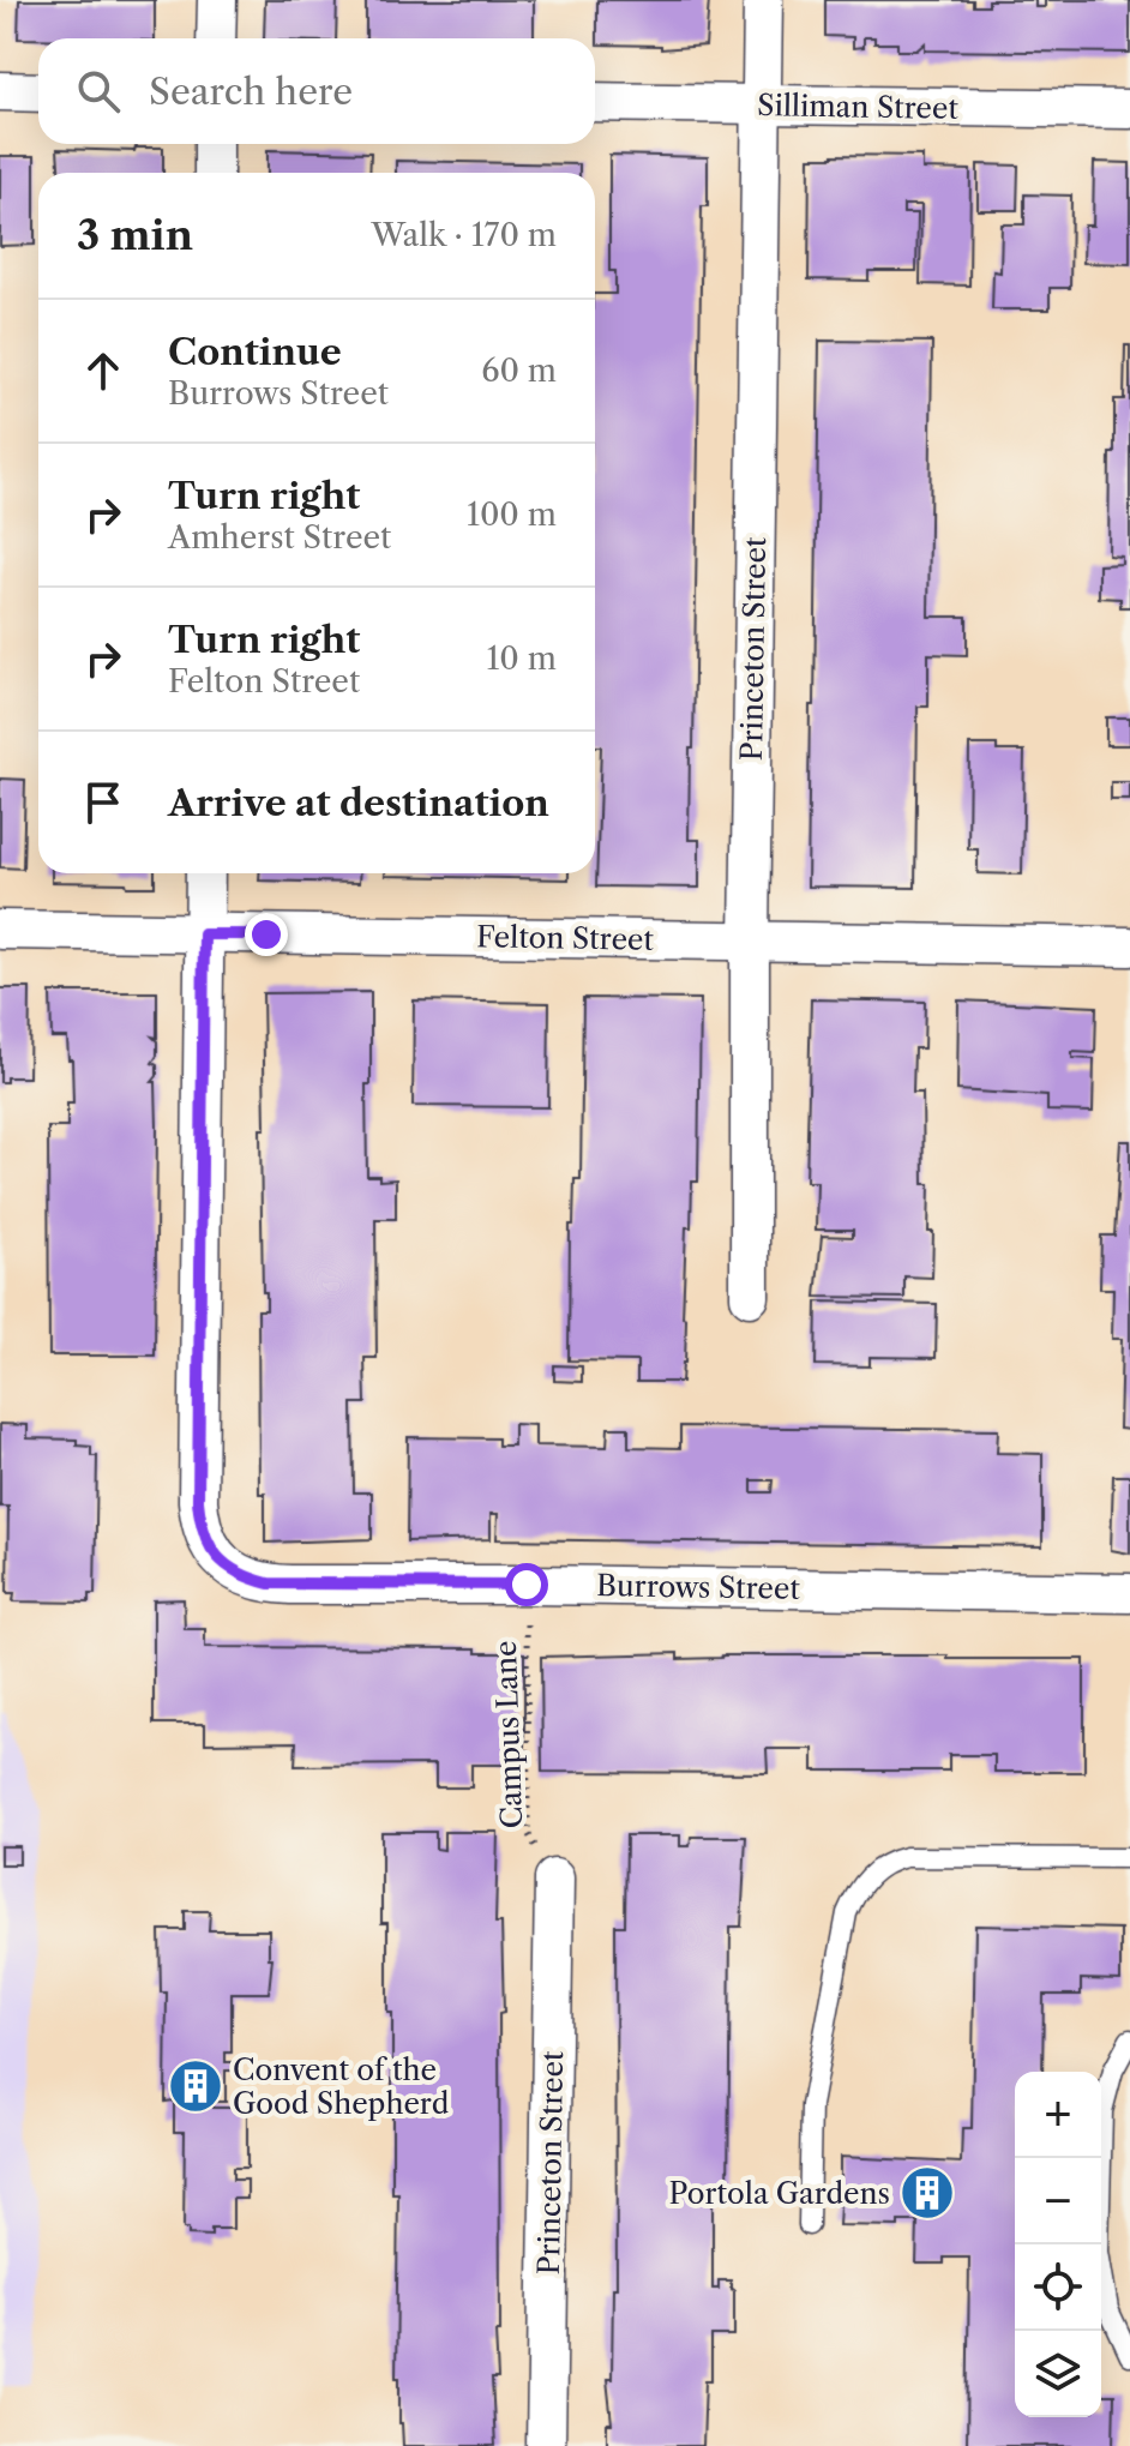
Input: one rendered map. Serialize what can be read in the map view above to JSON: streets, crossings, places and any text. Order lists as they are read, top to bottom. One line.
{"streets":{"street":["Silliman Street","Princeton Street","Felton Street","Burrows Street"],"path":["Campus Lane"]},"crossings":[["Silliman Street","Princeton Street"],["Princeton Street","Felton Street"],["Princeton Street","Campus Lane"],["Felton Street","Burrows Street"],["Burrows Street","Campus Lane"]],"places":{"building":["Convent of the Good Shepherd","Portola Gardens"]},"page":{"search":"Search here","heading":["3 min","Walk · 170 m"],"list":[["Continue","Burrows Street","60 m"],["Turn right","Amherst Street","100 m"],["Turn right","Felton Street","10 m"],"Arrive at destination"],"map_buttons":["+","−"]}}
